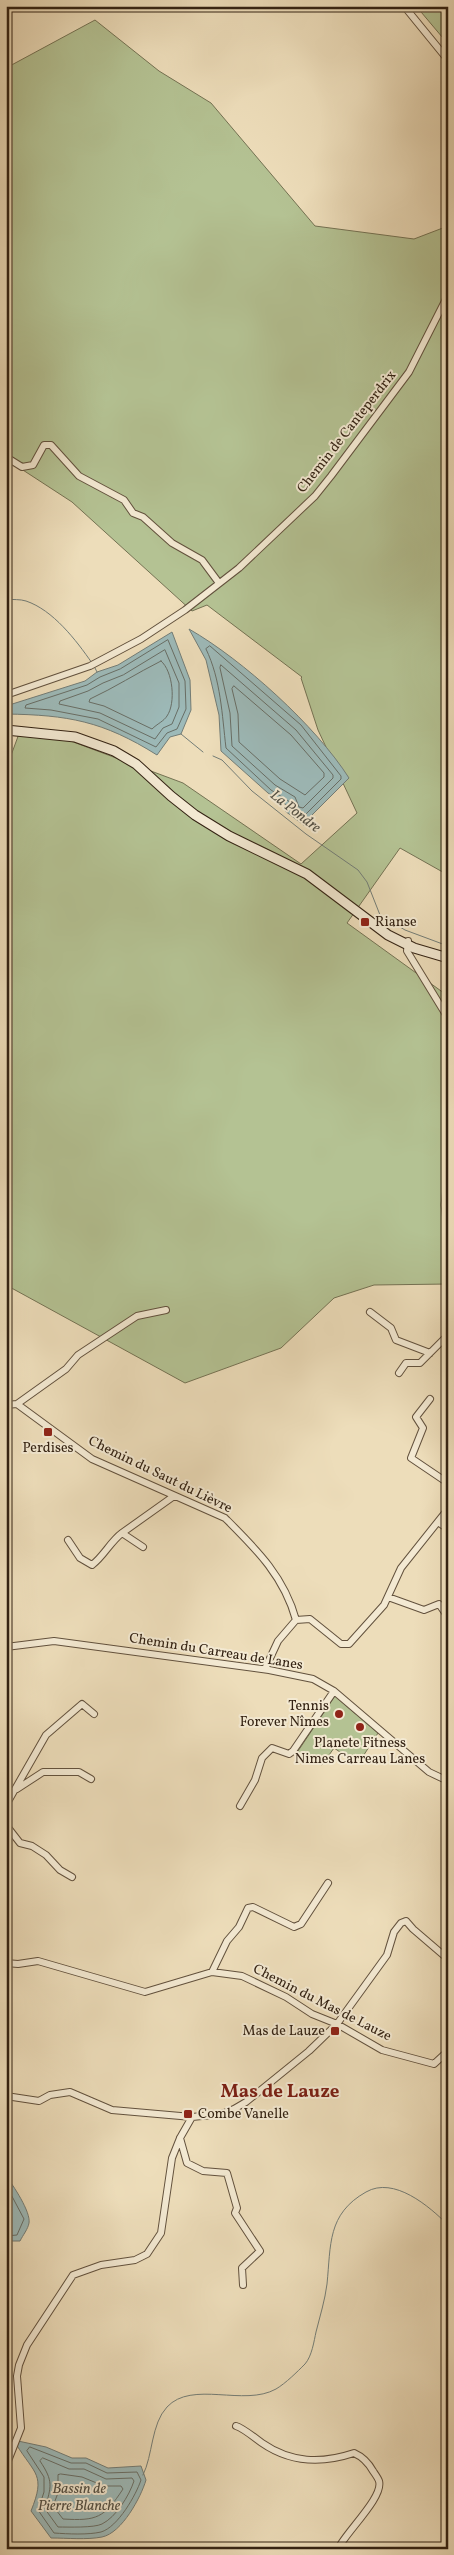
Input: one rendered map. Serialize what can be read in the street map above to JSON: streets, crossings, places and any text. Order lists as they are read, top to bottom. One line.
{"streets":{"street":["Chemin de Canteperdrix","Chemin du Saut du Lièvre","Chemin du Carreau de Lanes","Chemin du Mas de Lauze"]},"districts":["Mas de Lauze"],"water":["La Pondre","Bassin de Pierre Blanche"],"places":{"transit":["Rianse","Perdises","Mas de Lauze","Combe Vanelle"],"other":["Tennis Forever Nîmes","Planete Fitness Nimes Carreau Lanes"]}}
